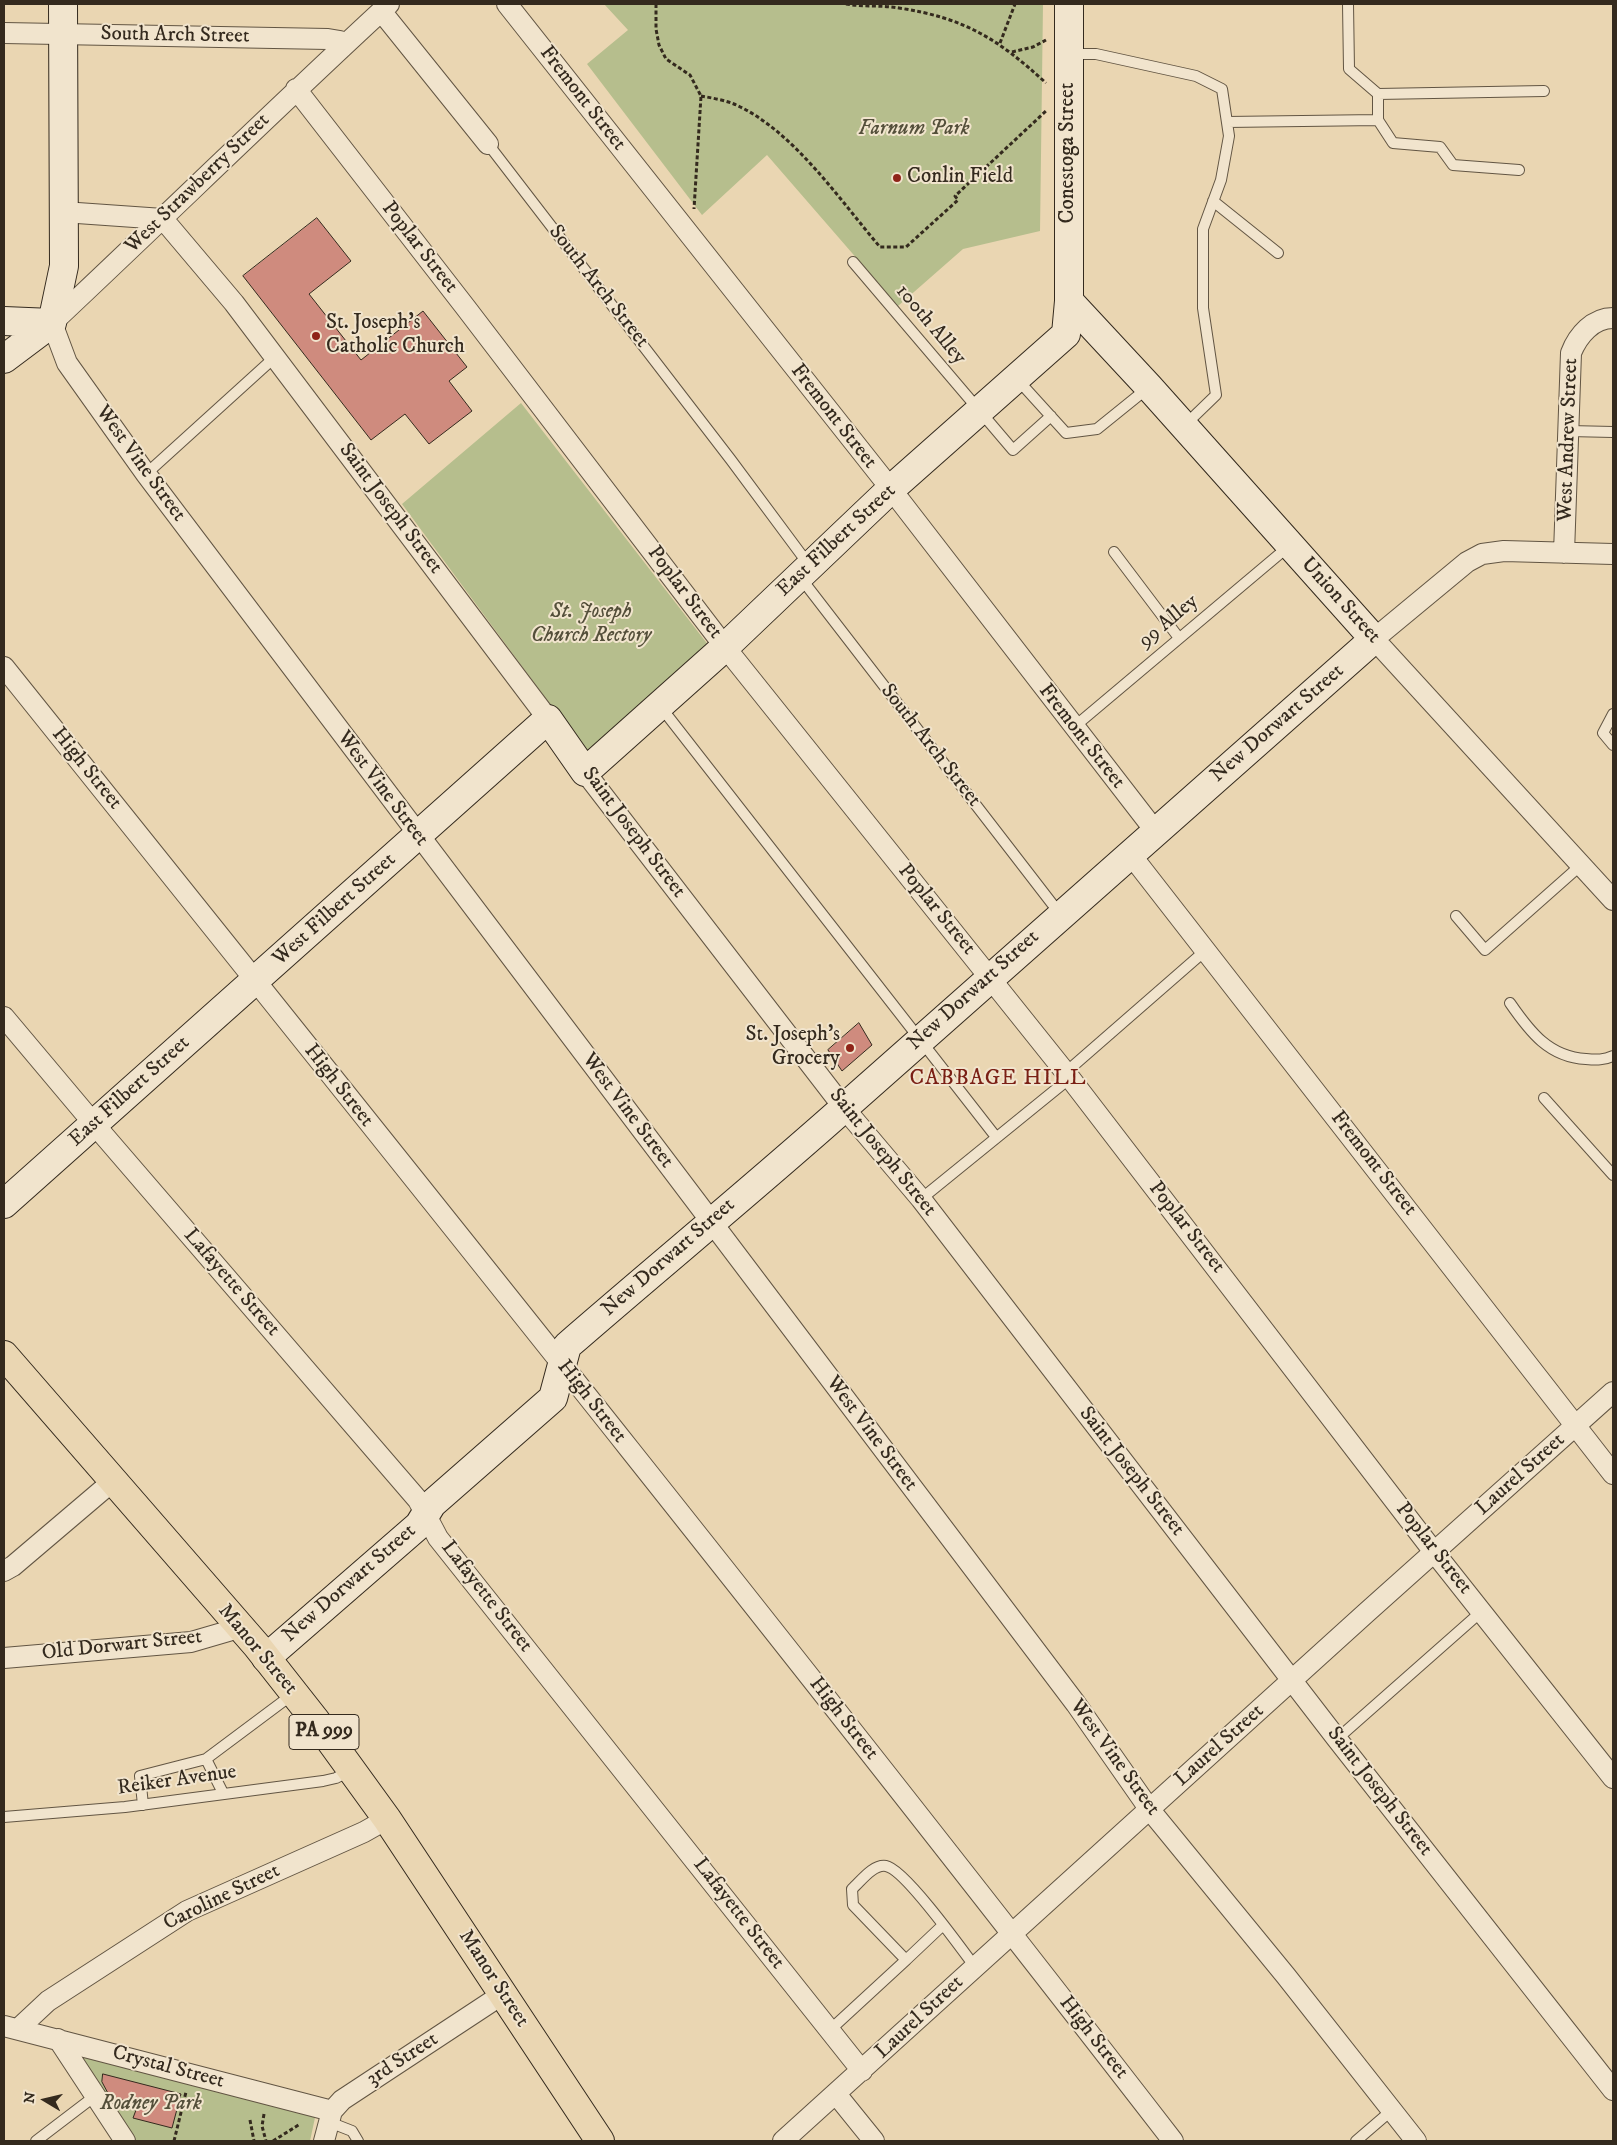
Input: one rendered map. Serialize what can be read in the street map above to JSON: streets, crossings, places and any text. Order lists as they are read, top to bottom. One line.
{"streets":{"main road":["Manor Street","PA 999"],"street":["South Arch Street","Fremont Street","Conestoga Street","West Strawberry Street","Poplar Street","West Andrew Street","West Vine Street","Saint Joseph Street","East Filbert Street","Union Street","New Dorwart Street","High Street","West Filbert Street","Lafayette Street","Laurel Street","Old Dorwart Street","Caroline Street","3rd Street","Crystal Street"],"lane":["100th Alley","99 Alley","Reiker Avenue"]},"crossings":[["South Arch Street","West Strawberry Street"],["South Arch Street","East Filbert Street"],["South Arch Street","New Dorwart Street"],["Fremont Street","East Filbert Street"],["Fremont Street","99 Alley"],["Fremont Street","New Dorwart Street"],["Fremont Street","Laurel Street"],["Conestoga Street","East Filbert Street"],["Conestoga Street","Union Street"],["West Strawberry Street","Poplar Street"],["West Strawberry Street","West Vine Street"],["West Strawberry Street","Saint Joseph Street"],["Poplar Street","East Filbert Street"],["Poplar Street","New Dorwart Street"],["Poplar Street","Laurel Street"],["100th Alley","East Filbert Street"],["West Andrew Street","New Dorwart Street"],["West Vine Street","New Dorwart Street"],["West Vine Street","West Filbert Street"],["West Vine Street","Laurel Street"],["Saint Joseph Street","East Filbert Street"],["Saint Joseph Street","New Dorwart Street"],["Saint Joseph Street","West Filbert Street"],["Saint Joseph Street","Laurel Street"],["East Filbert Street","Union Street"],["East Filbert Street","High Street"],["East Filbert Street","West Filbert Street"],["East Filbert Street","Lafayette Street"],["Union Street","99 Alley"],["Union Street","New Dorwart Street"],["New Dorwart Street","High Street"],["New Dorwart Street","Lafayette Street"],["New Dorwart Street","Manor Street"],["High Street","West Filbert Street"],["High Street","Laurel Street"],["Lafayette Street","Laurel Street"],["Old Dorwart Street","Manor Street"],["Manor Street","Reiker Avenue"],["Manor Street","Caroline Street"],["Manor Street","3rd Street"],["Caroline Street","Crystal Street"],["3rd Street","Crystal Street"]],"districts":["CABBAGE HILL"],"parks":["Farnum Park","St. Joseph Church Rectory","Rodney Park"],"places":["Conlin Field","St. Joseph's Catholic Church","St. Joseph's Grocery"],"north":"left"}
